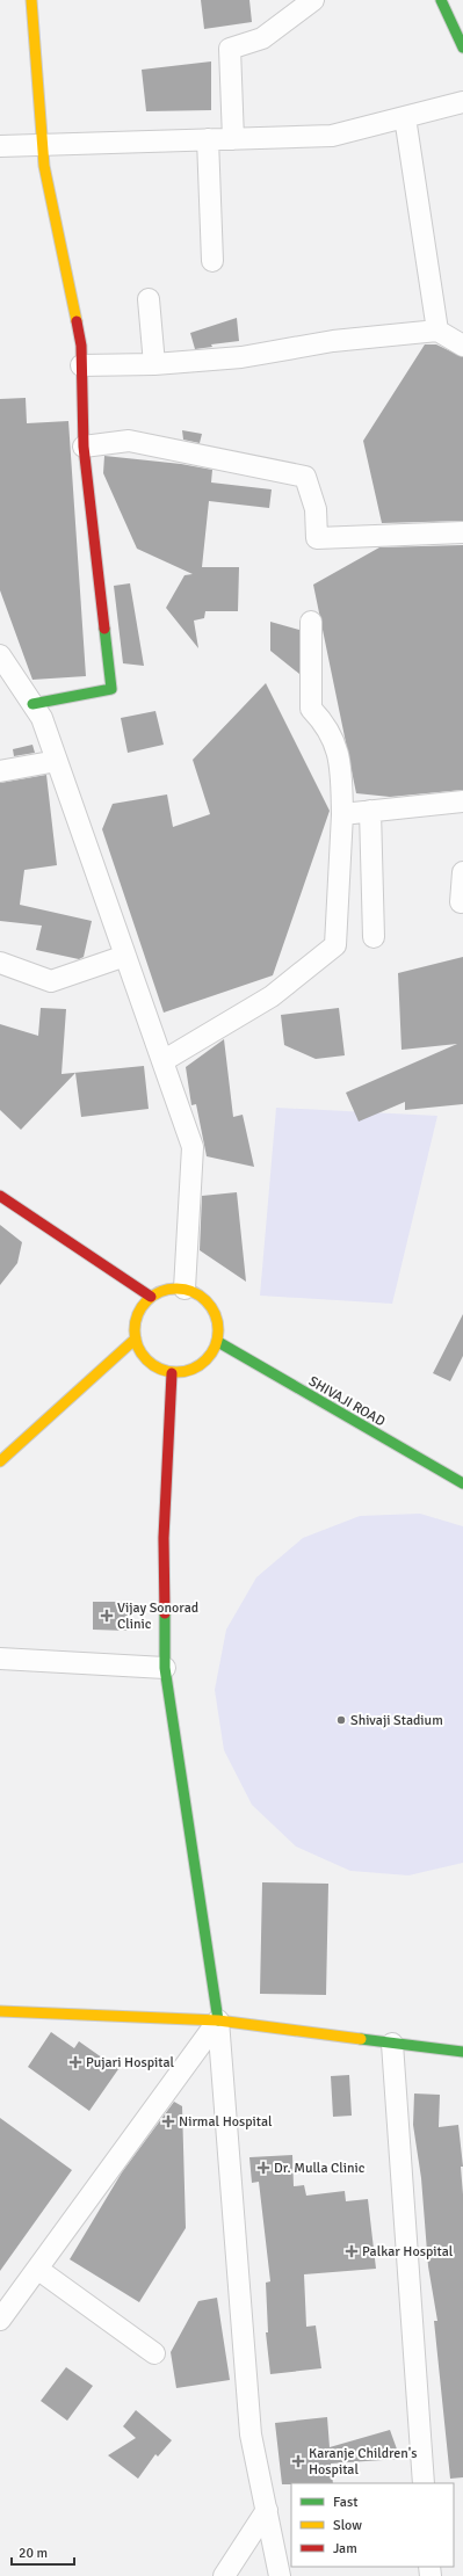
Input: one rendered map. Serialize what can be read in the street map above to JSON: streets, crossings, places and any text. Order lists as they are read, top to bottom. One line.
{"streets":{"main road":["SHIVAJI ROAD"]},"places":{"health":["Vijay Sonorad Clinic","Pujari Hospital","Nirmal Hospital","Dr. Mulla Clinic","Palkar Hospital","Karanje Children's Hospital"],"other":["Shivaji Stadium"]},"legend":["Fast","Slow","Jam"],"scale_bar":"20 m"}
